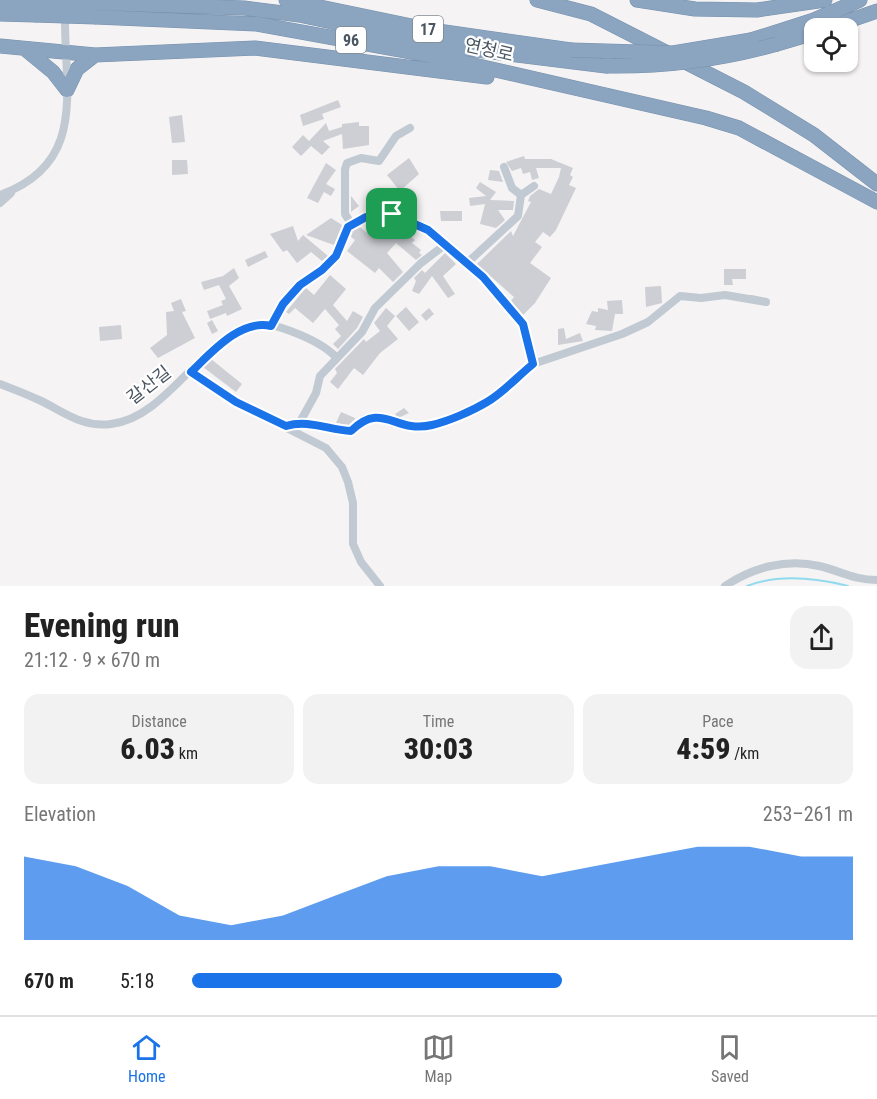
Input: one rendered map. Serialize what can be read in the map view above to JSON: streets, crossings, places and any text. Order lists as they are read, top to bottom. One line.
{"streets":{"highway":["17","96","연청로"],"street":["갈산길"]},"page":{"heading":["Evening run","21:12 · 9 × 670 m"],"stats":[["Distance","6.03 km"],["Time","30:03"],["Pace","4:59 /km"]],"chart":["Elevation","253–261 m"],"list":[{"name":"670 m","note":"5:18"}],"tabs":["Home","Map","Saved"]}}
